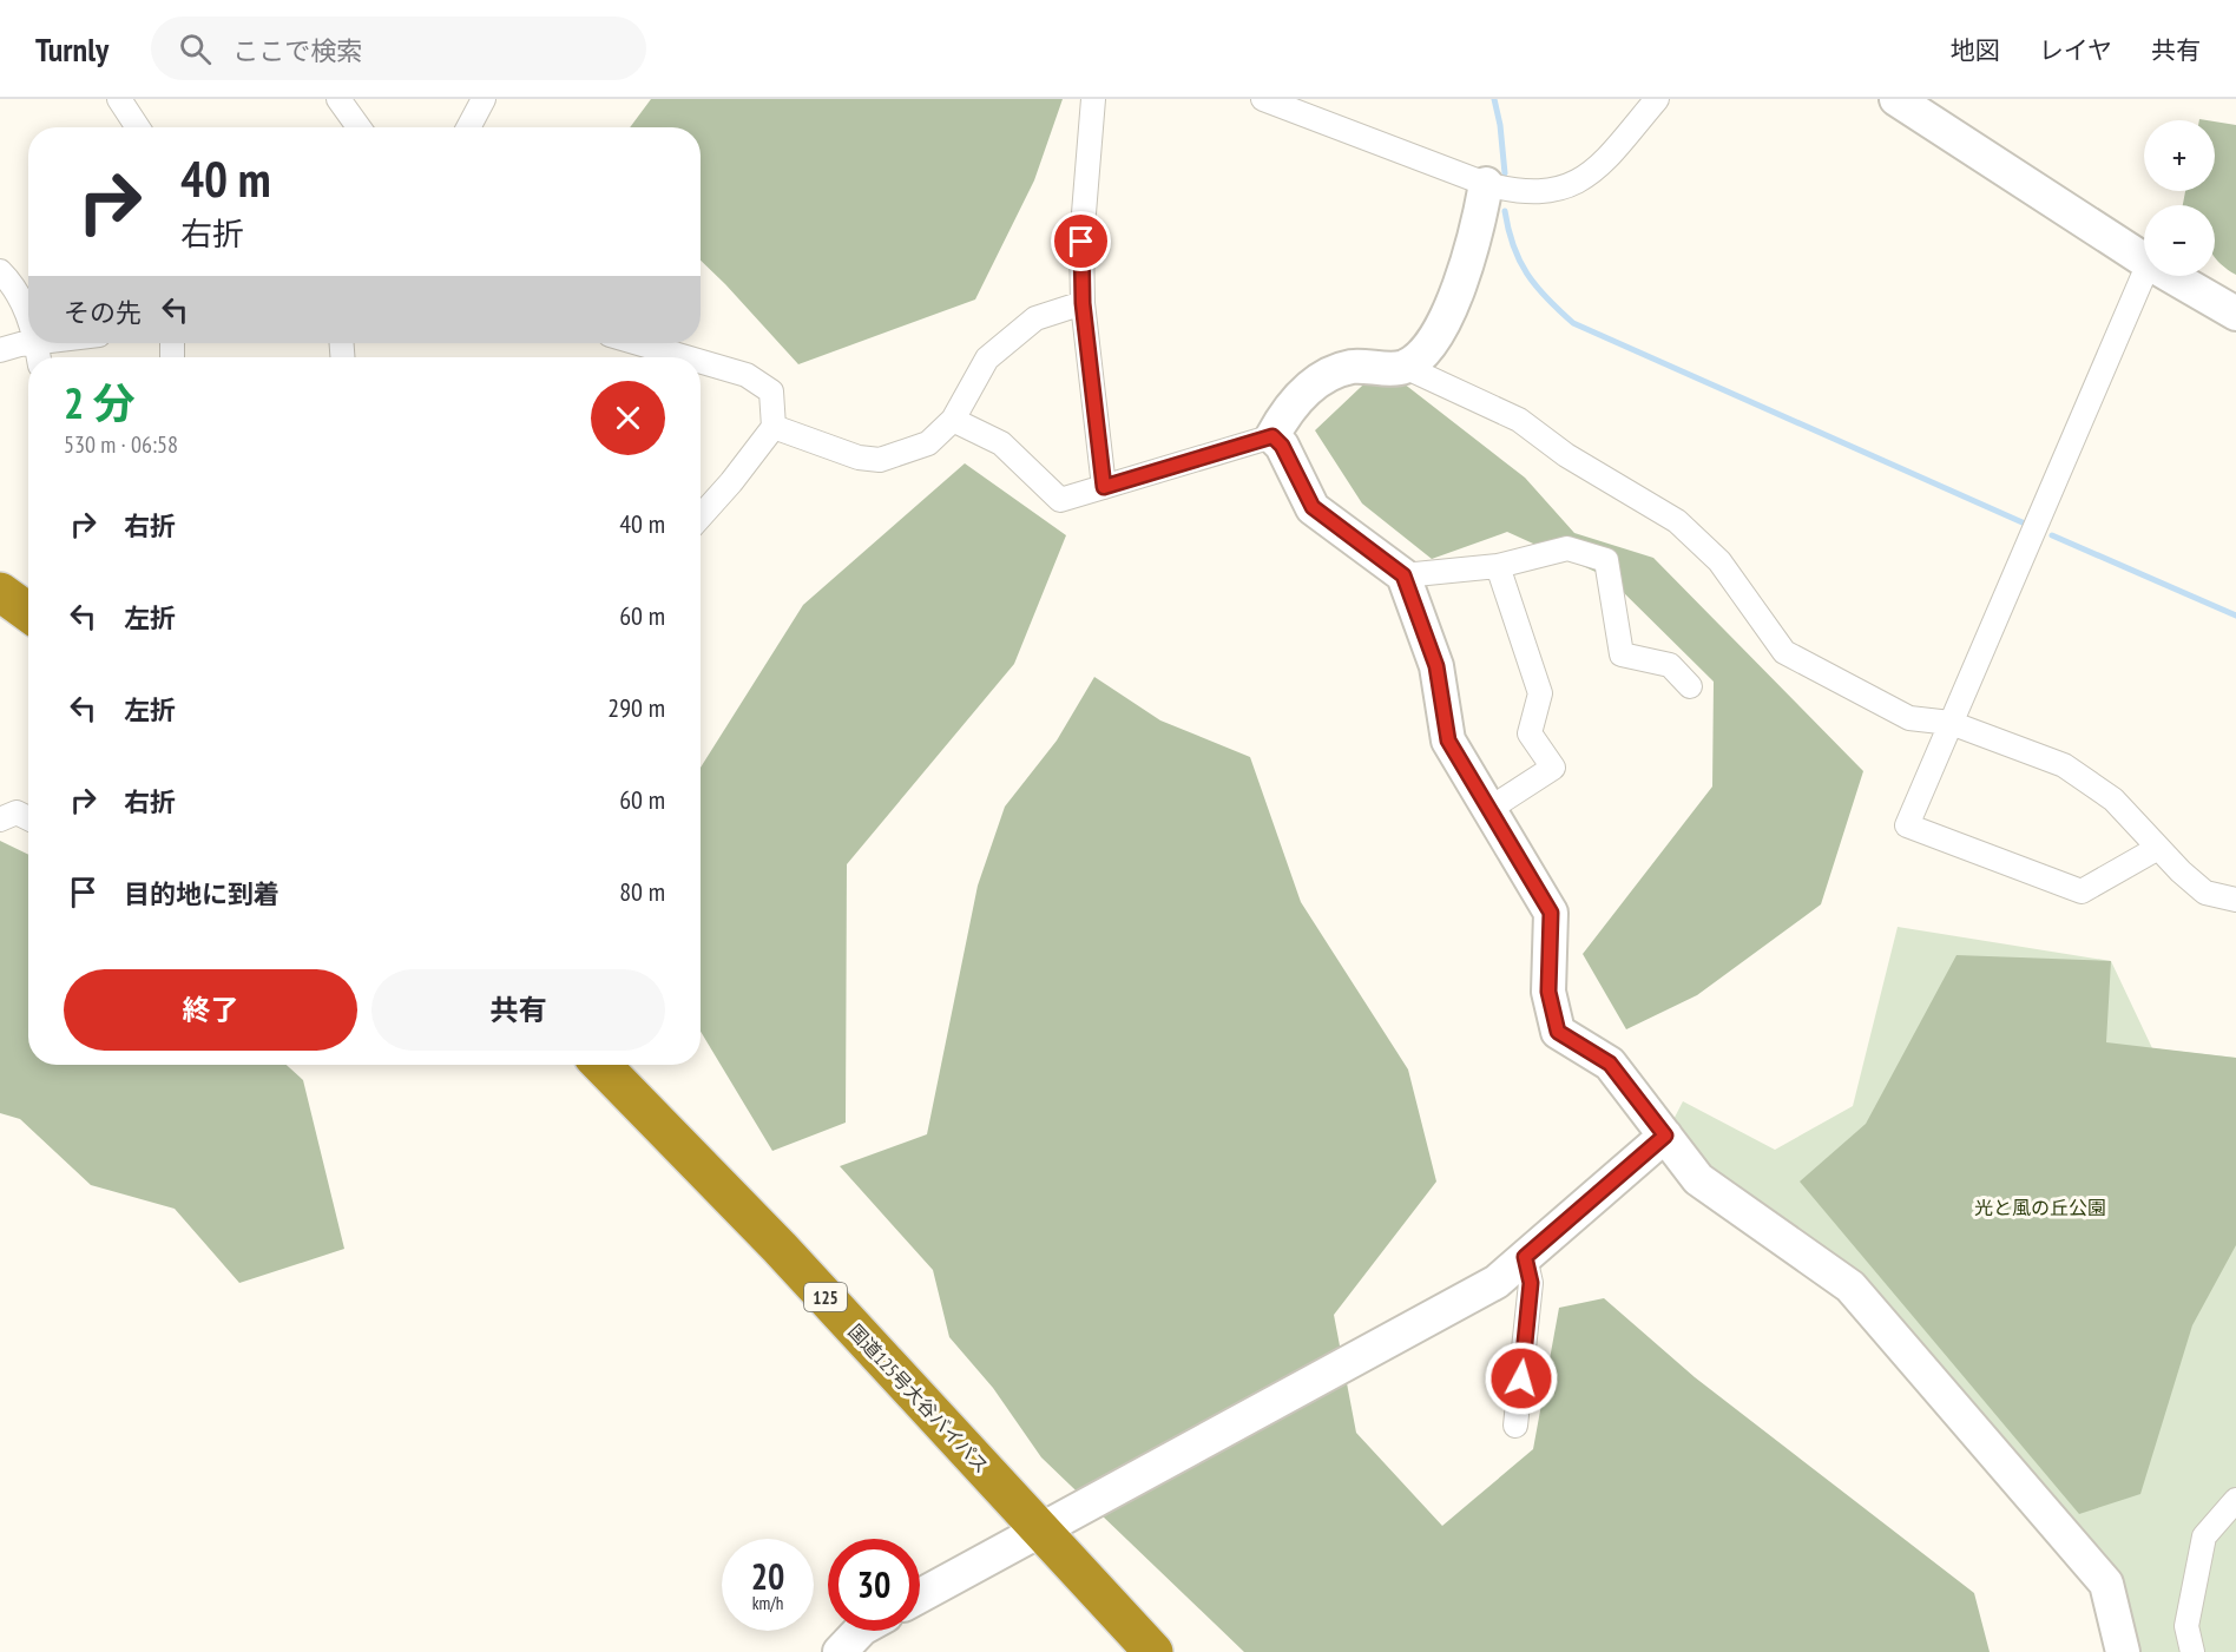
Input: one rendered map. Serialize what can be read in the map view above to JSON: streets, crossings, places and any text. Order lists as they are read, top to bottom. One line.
{"streets":{"highway":["125","国道125号大谷バイパス"]},"parks":["光と風の丘公園"],"page":{"header":"Turnly","search":"ここで検索","nav":["地図","レイヤ","共有"],"map_buttons":["+","−"],"turn":["40 m","右折"],"then":"その先","heading":["2 分","530 m · 06:58"],"list":[{"name":"右折","value":"40 m"},{"name":"左折","value":"60 m"},{"name":"左折","value":"290 m"},{"name":"右折","value":"60 m"},{"name":"目的地に到着","value":"80 m"}],"buttons":["終了","共有"],"speed":"20 km/h","limit":"30"}}
